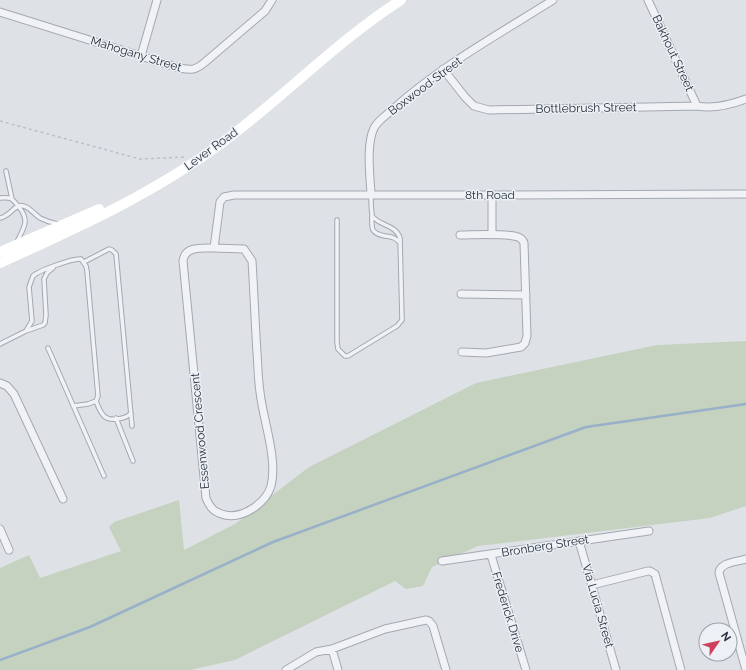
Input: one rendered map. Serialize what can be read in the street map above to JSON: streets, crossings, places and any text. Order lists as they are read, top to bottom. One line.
{"streets":{"main road":["Lever Road"],"street":["Bakhout Street","Mahogany Street","Boxwood Street","Bottlebrush Street","8th Road","Essenwood Crescent","Bronberg Street","Via Lucia Street","Frederick Drive"]},"crossings":[["Bakhout Street","Bottlebrush Street"],["Boxwood Street","Bottlebrush Street"],["Boxwood Street","8th Road"],["8th Road","Essenwood Crescent"],["Bronberg Street","Via Lucia Street"],["Bronberg Street","Frederick Drive"]],"north":"top right"}
